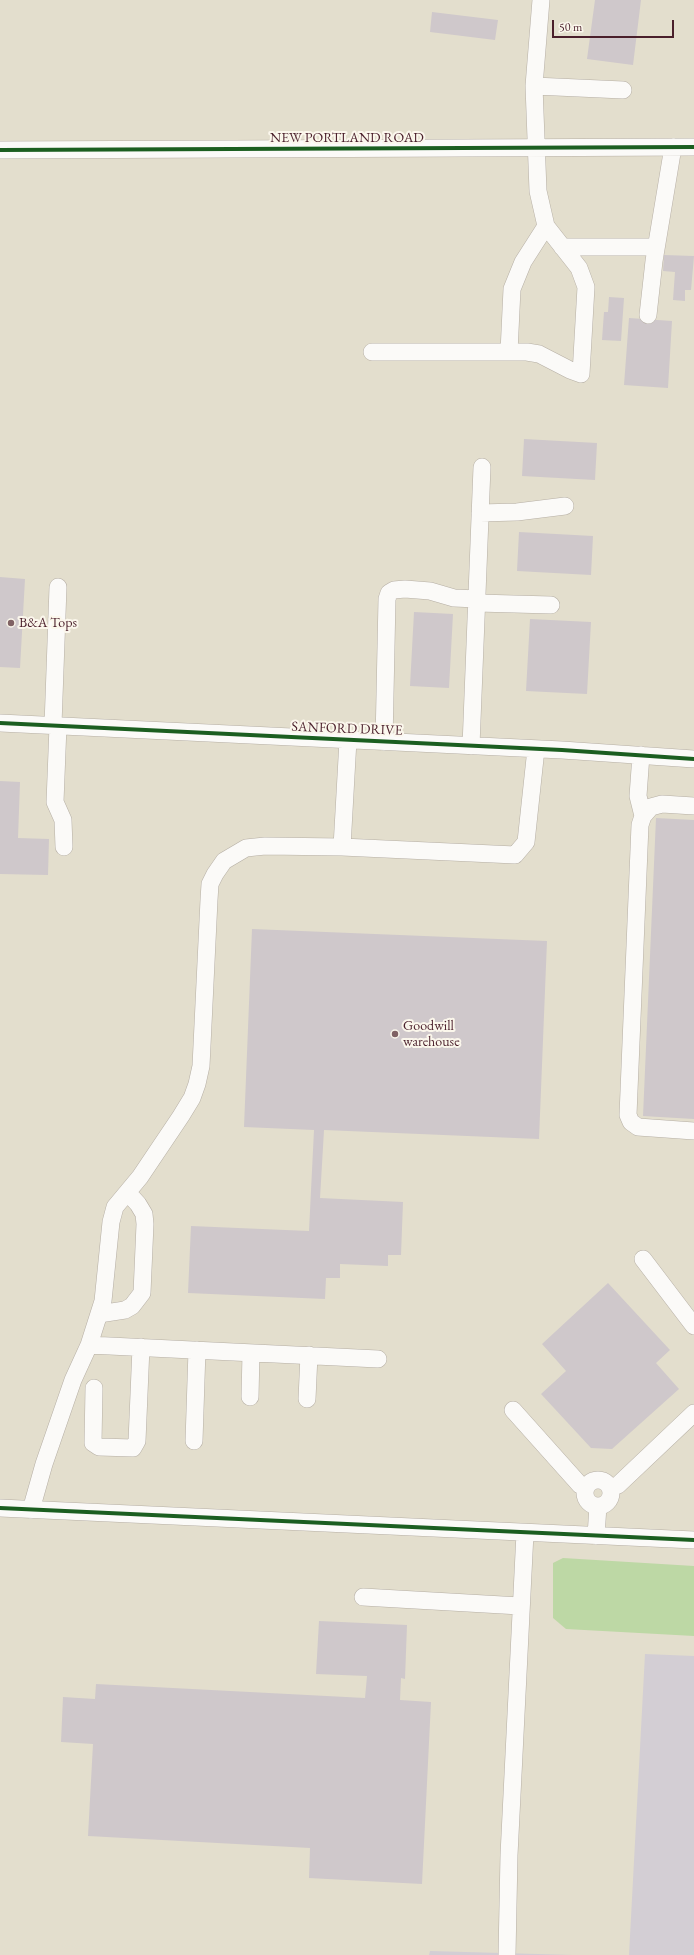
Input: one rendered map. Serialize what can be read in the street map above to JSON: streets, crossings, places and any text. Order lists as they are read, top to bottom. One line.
{"streets":{"street":["NEW PORTLAND ROAD","SANFORD DRIVE"]},"places":["B&A Tops","Goodwill warehouse"],"scale_bar":"50 m"}
